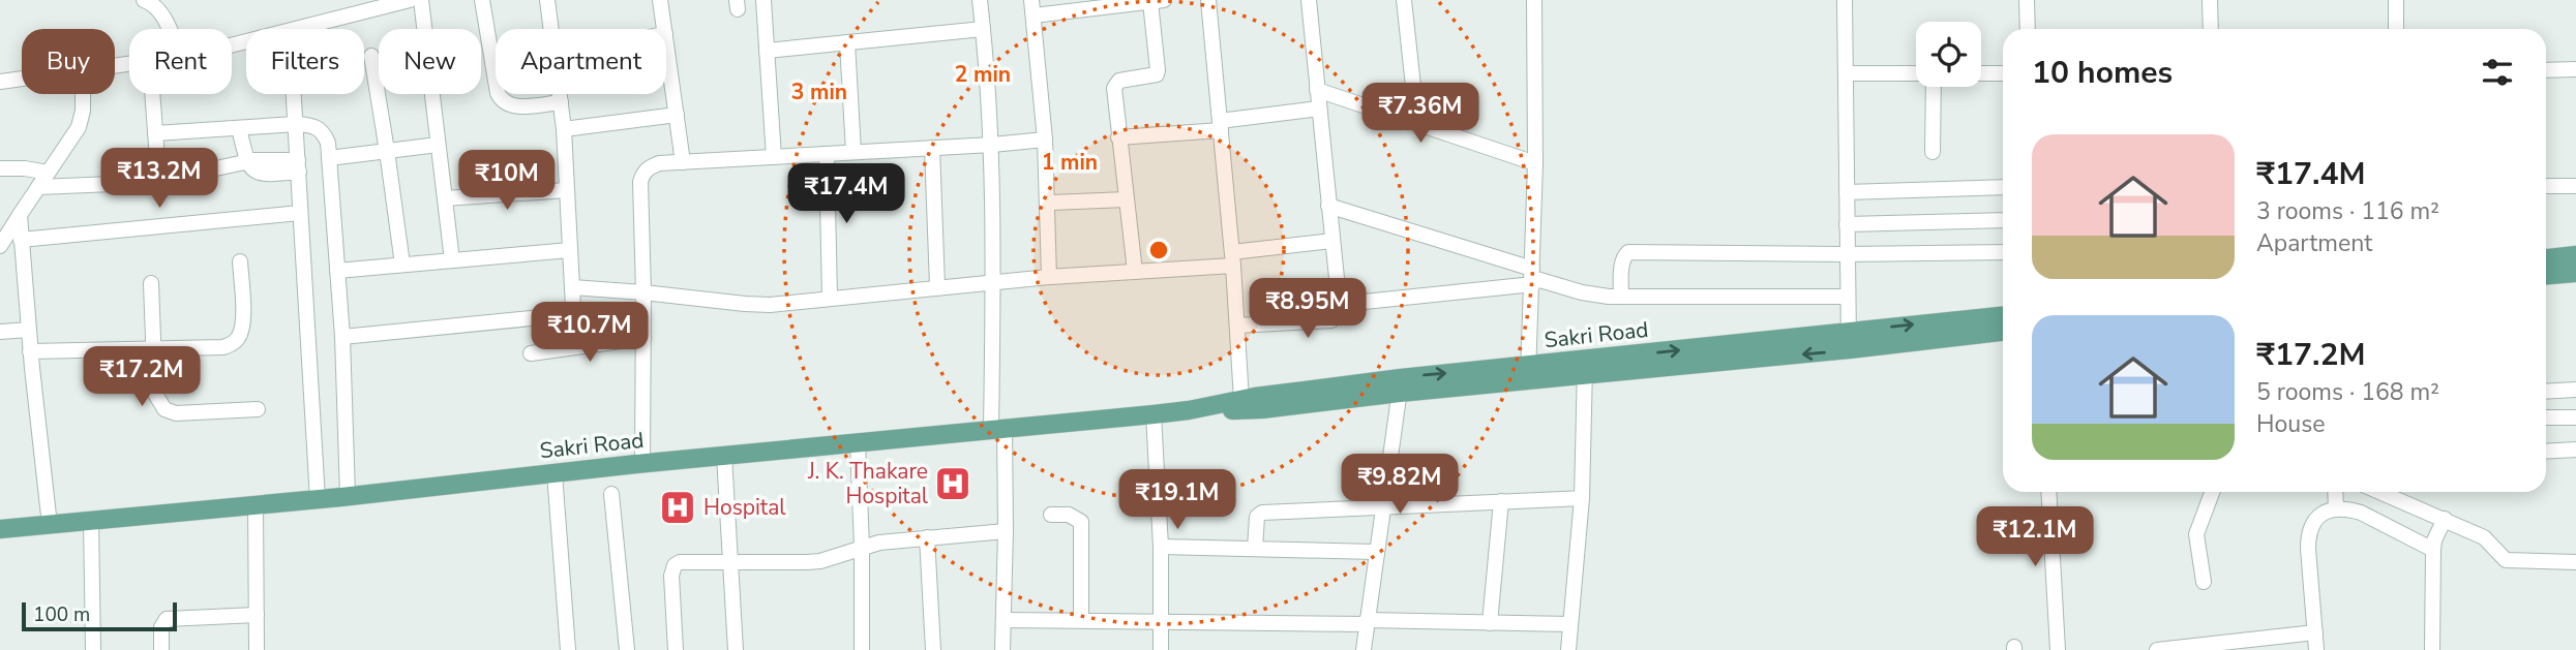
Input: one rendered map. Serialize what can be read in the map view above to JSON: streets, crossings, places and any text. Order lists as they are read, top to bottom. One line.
{"streets":{"main road":["Sakri Road"]},"places":{"hospital":["J. K. Thakare Hospital","Hospital"]},"scale_bar":"100 m","page":{"chip":["Buy","Rent","Filters","New","Apartment"],"heading":"10 homes","price":["₹7.36M","₹13.2M","₹10M","₹17.4M","₹8.95M","₹10.7M","₹17.2M","₹9.82M","₹19.1M","₹12.1M"],"list":[{"name":"₹17.4M","note":"3 rooms · 116 m² · Apartment"},{"name":"₹17.2M","note":"5 rooms · 168 m² · House"}],"scale":"100 m"},"rings":["2 min","3 min","1 min"]}
